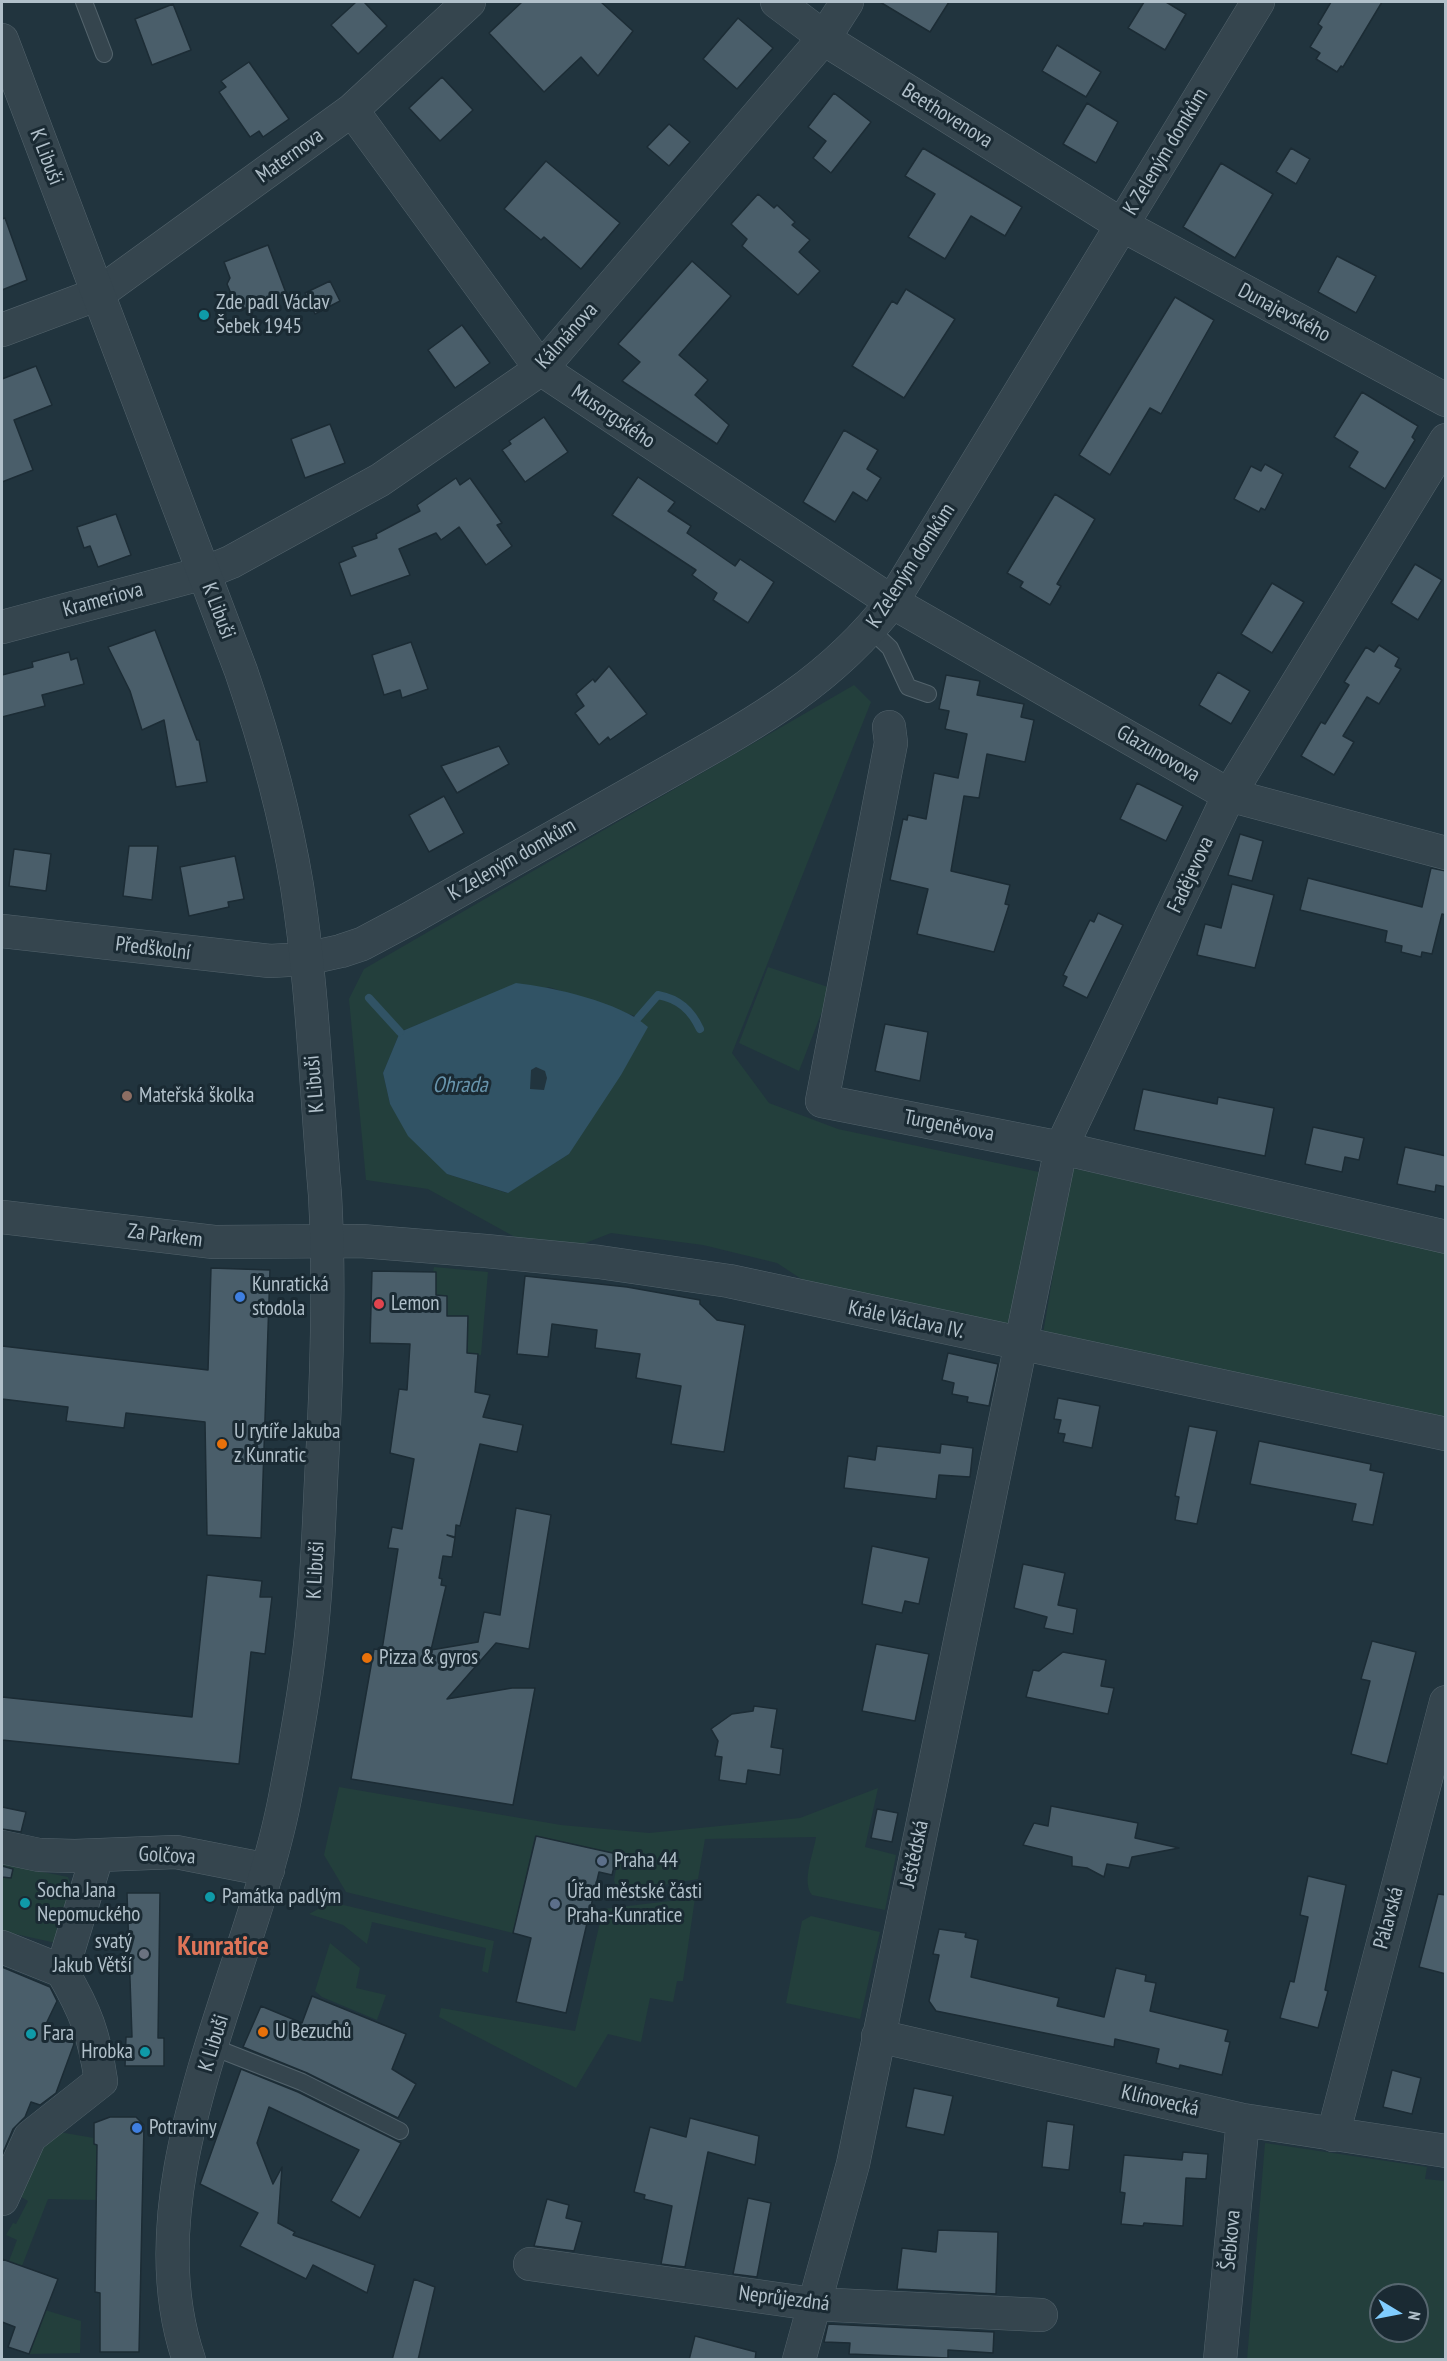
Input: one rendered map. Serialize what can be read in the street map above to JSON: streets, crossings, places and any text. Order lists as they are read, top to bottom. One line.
{"streets":{"street":["Beethovenova","K Zeleným domkům","Maternova","K Libuši","Dunajevského","Kálmánova","Musorgského","Krameriova","Glazunovova","Fadějevova","Předškolní","Turgeněvova","Za Parkem","Krále Václava IV.","Ještědská","Golčova","Pálavská","Klínovecká","Šebkova","Neprůjezdná"]},"crossings":[["Beethovenova","K Zeleným domkům"],["Beethovenova","Dunajevského"],["Beethovenova","Kálmánova"],["K Zeleným domkům","K Libuši"],["K Zeleným domkům","Dunajevského"],["K Zeleným domkům","Musorgského"],["K Zeleným domkům","Glazunovova"],["K Zeleným domkům","Předškolní"],["Maternova","K Libuši"],["Maternova","Musorgského"],["K Libuši","Kálmánova"],["K Libuši","Krameriova"],["K Libuši","Předškolní"],["K Libuši","Za Parkem"],["K Libuši","Krále Václava IV."],["K Libuši","Golčova"],["Kálmánova","Musorgského"],["Kálmánova","Krameriova"],["Musorgského","Glazunovova"],["Glazunovova","Fadějevova"],["Fadějevova","Turgeněvova"],["Fadějevova","Krále Václava IV."],["Fadějevova","Ještědská"],["Za Parkem","Krále Václava IV."],["Krále Václava IV.","Ještědská"],["Ještědská","Klínovecká"],["Ještědská","Neprůjezdná"],["Pálavská","Klínovecká"],["Klínovecká","Šebkova"]],"districts":["Kunratice"],"water":["Ohrada"],"places":["Zde padl Václav Šebek 1945","Mateřská školka","Kunratická stodola","Lemon","U rytíře Jakuba z Kunratic","Pizza & gyros","Praha 44","Památka padlým","Socha Jana Nepomuckého","Úřad městské části Praha-Kunratice","svatý Jakub Větší","U Bezuchů","Fara","Hrobka","Potraviny"],"north":"right"}
